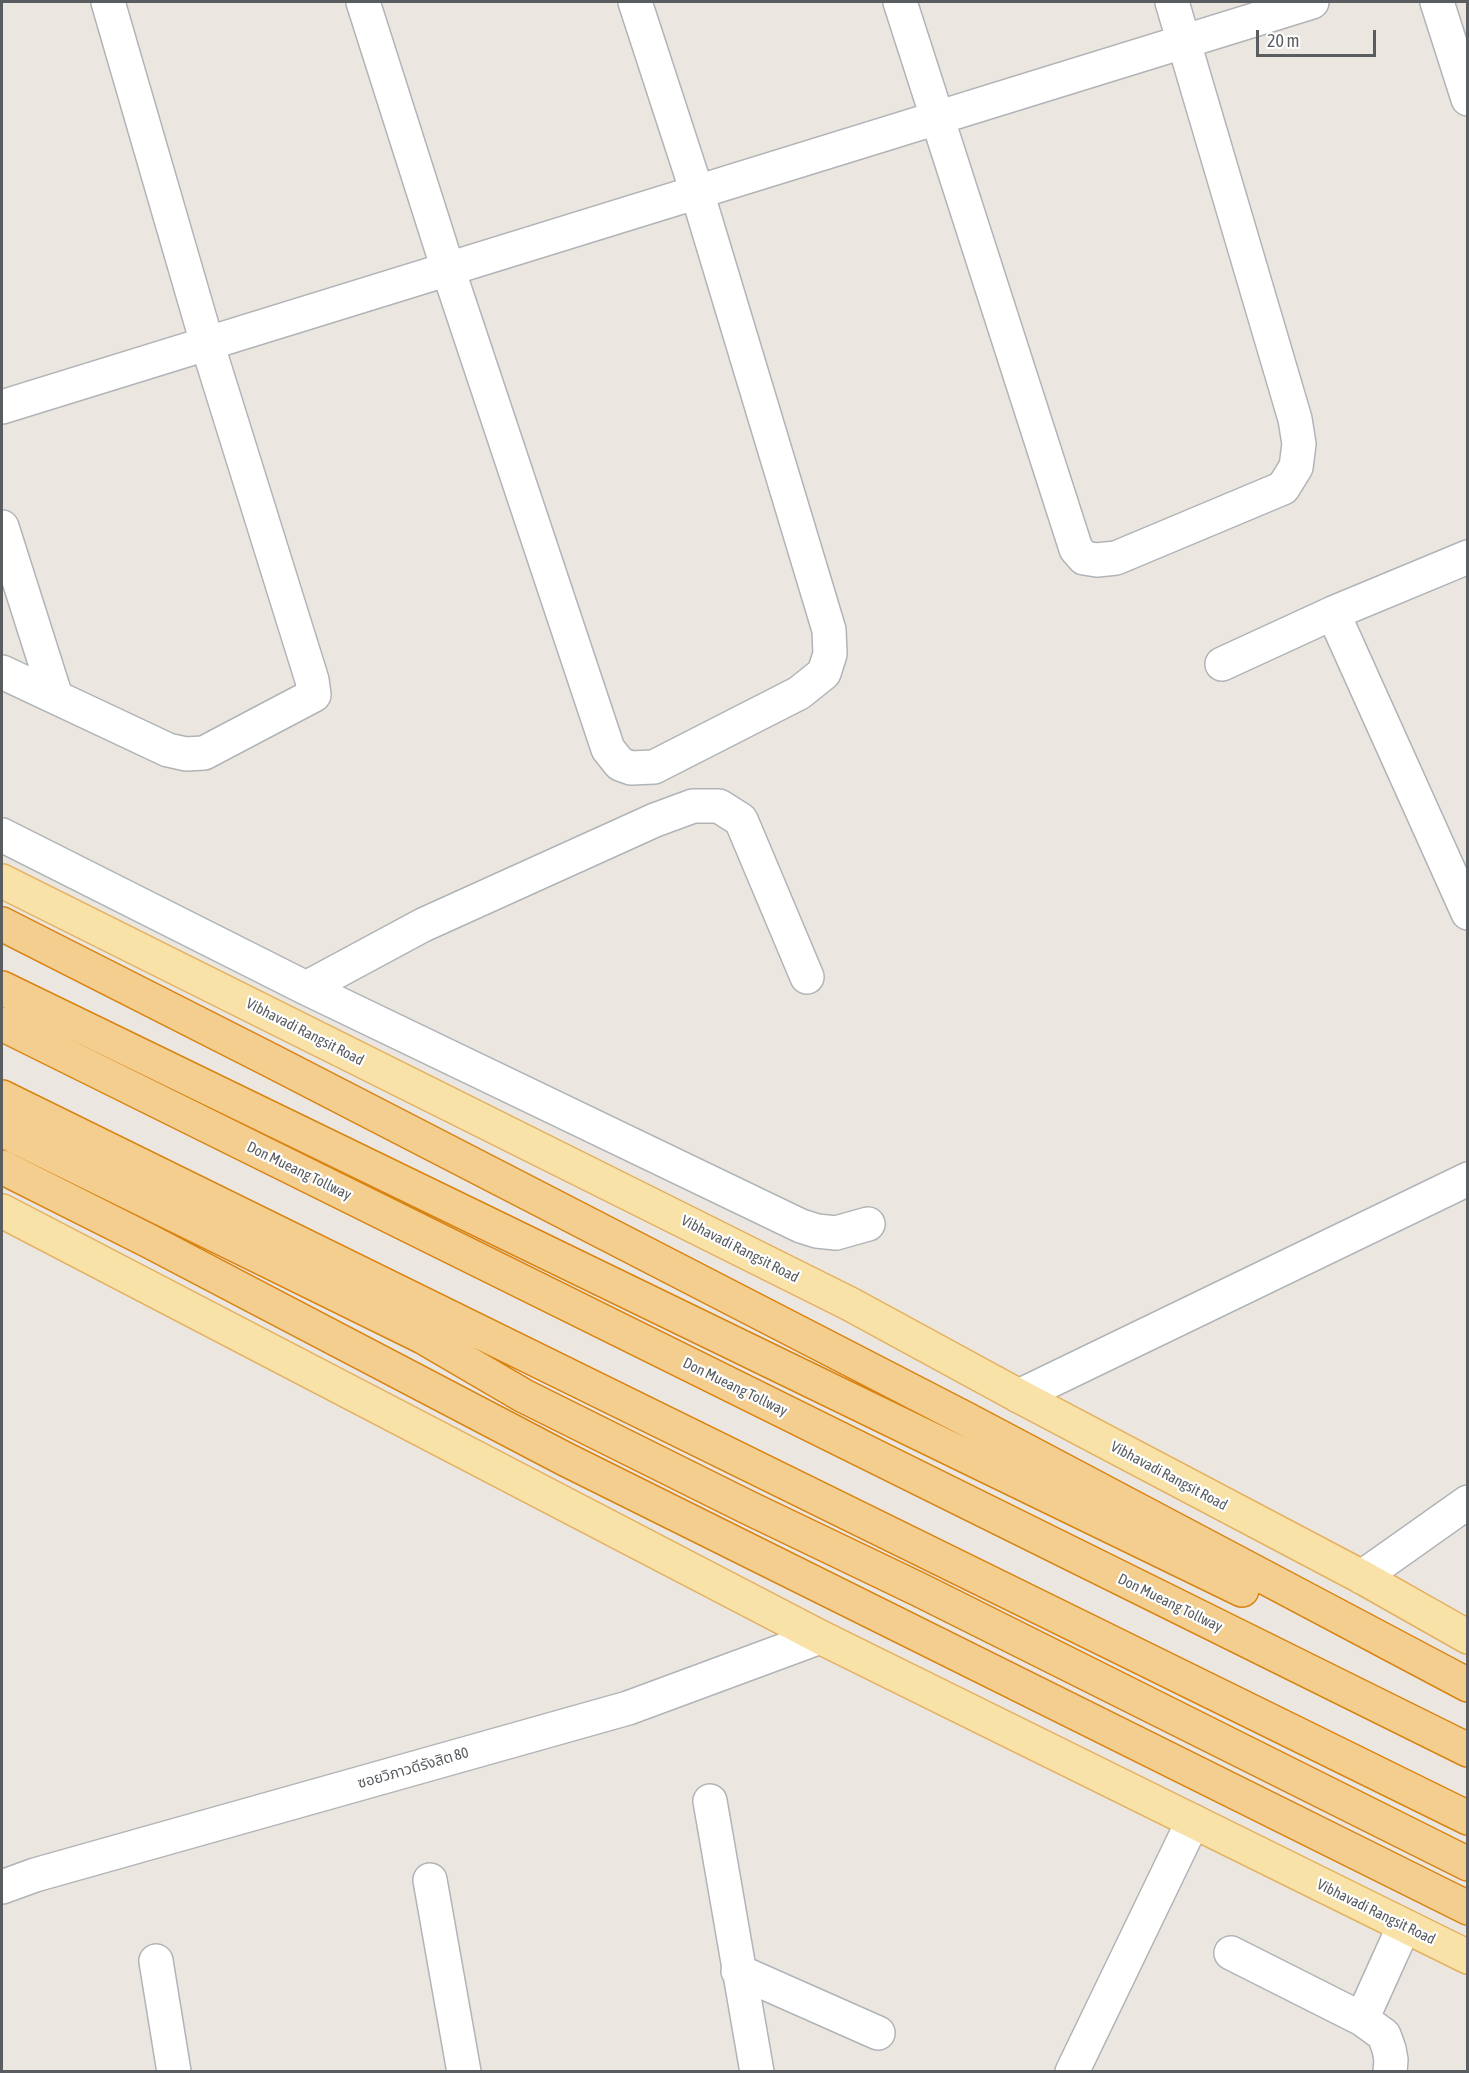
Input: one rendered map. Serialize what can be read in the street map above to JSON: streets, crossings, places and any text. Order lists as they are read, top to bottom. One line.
{"streets":{"highway":["Don Mueang Tollway"],"main road":["Vibhavadi Rangsit Road"],"street":["ซอยวิภาวดีรังสิต 80"]},"crossings":[["Vibhavadi Rangsit Road","ซอยวิภาวดีรังสิต 80"]],"scale_bar":"20 m"}
